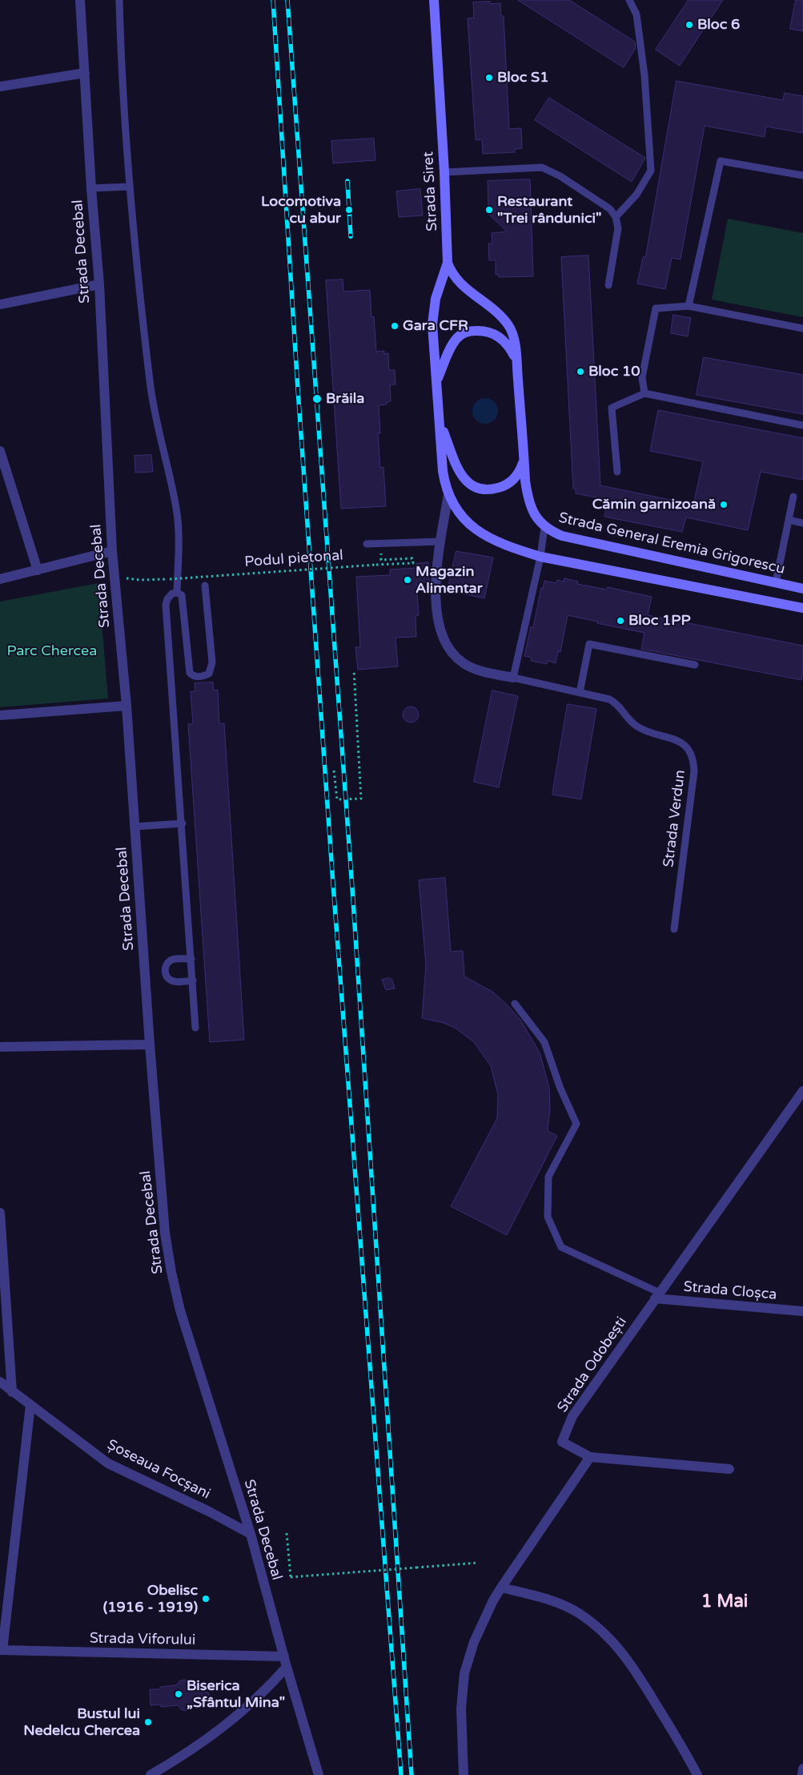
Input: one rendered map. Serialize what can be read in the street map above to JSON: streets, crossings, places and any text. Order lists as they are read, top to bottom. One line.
{"streets":{"street":["Strada Siret","Strada Decebal","Strada General Eremia Grigorescu","Strada Cloșca","Strada Odobești","Șoseaua Focșani","Strada Viforului"],"lane":["Strada Verdun"],"path":["Podul pietonal"]},"crossings":[["Strada Siret","Strada General Eremia Grigorescu"],["Strada Decebal","Șoseaua Focșani"],["Strada Decebal","Strada Viforului"],["Strada Cloșca","Strada Odobești"]],"districts":["1 Mai"],"parks":["Parc Chercea"],"places":["Bloc 6","Bloc S1","Locomotiva cu abur","Restaurant \"Trei rândunici\"","Gara CFR","Bloc 10","Brăila","Cămin garnizoană","Magazin Alimentar","Bloc 1PP","Obelisc (1916 - 1919)","Biserica „Sfântul Mina\"","Bustul lui Nedelcu Chercea"]}
